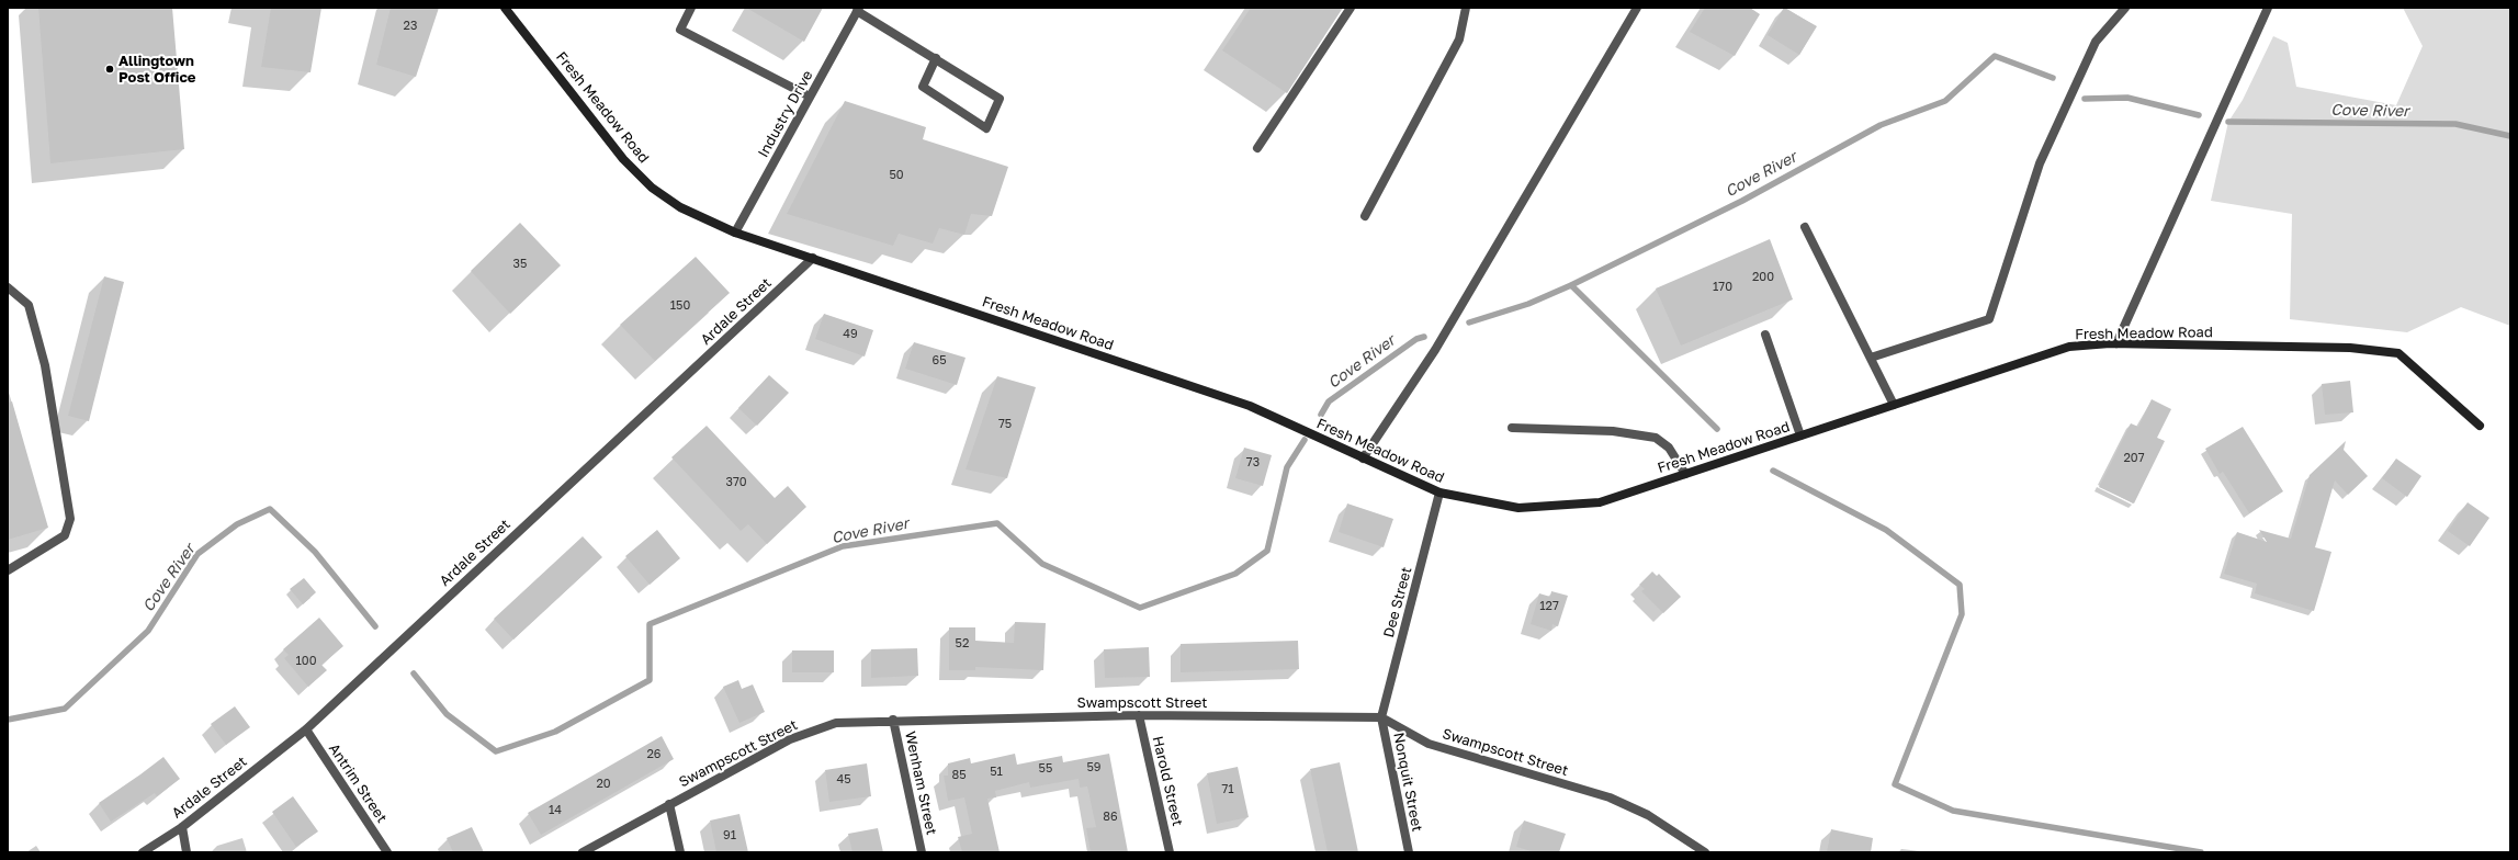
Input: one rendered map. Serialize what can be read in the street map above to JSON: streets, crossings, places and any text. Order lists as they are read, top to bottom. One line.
{"streets":{"street":["Fresh Meadow Road","Industry Drive","Ardale Street","Dee Street","Swampscott Street","Harold Street","Nonquit Street","Antrim Street","Wenham Street"]},"crossings":[["Fresh Meadow Road","Industry Drive"],["Fresh Meadow Road","Ardale Street"],["Fresh Meadow Road","Dee Street"],["Ardale Street","Antrim Street"],["Dee Street","Swampscott Street"],["Dee Street","Nonquit Street"],["Swampscott Street","Harold Street"],["Swampscott Street","Nonquit Street"],["Swampscott Street","Wenham Street"]],"water":["Cove River"],"places":["Allingtown Post Office"],"house_numbers":["23","50","35","200","170","150","49","65","75","207","73","370","127","52","100","26","59","55","51","85","45","20","71","14","86","91"]}
